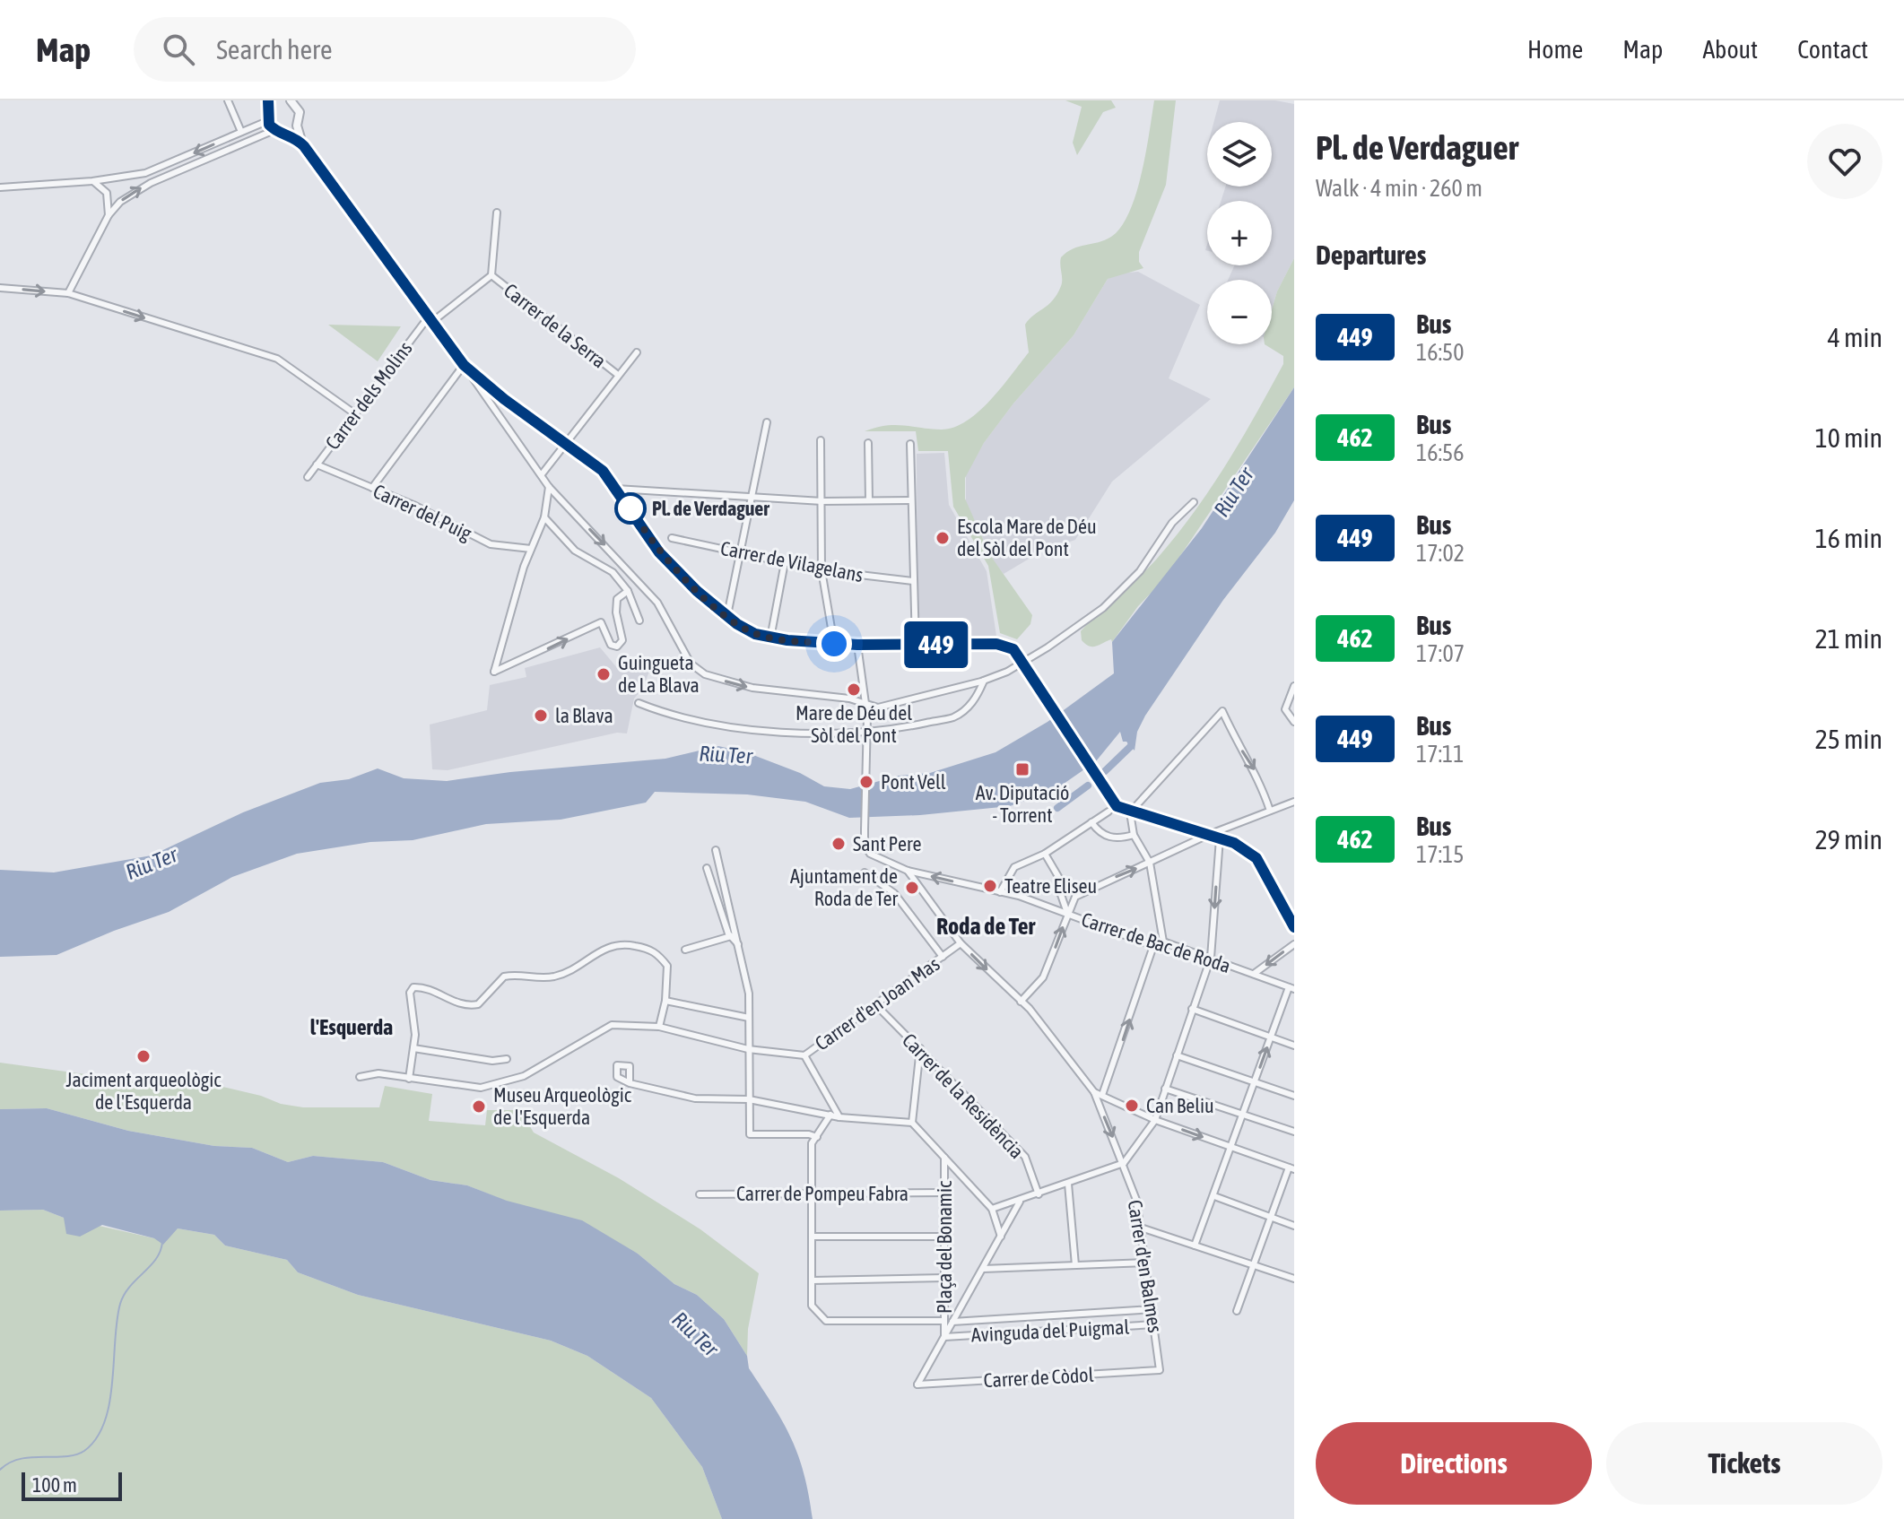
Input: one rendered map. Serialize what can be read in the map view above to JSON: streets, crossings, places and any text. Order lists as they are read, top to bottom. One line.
{"streets":{"street":["Carrer de la Serra","Carrer dels Molins","Carrer del Puig","Carrer de Vilagelans","Carrer de Bac de Roda","Carrer d'en Joan Mas","Carrer de la Residència","Carrer de Pompeu Fabra","Plaça del Bonamic","Carrer d'en Balmes","Avinguda del Puigmal","Carrer de Còdol"]},"crossings":[["Carrer de la Serra","Carrer dels Molins"],["Carrer dels Molins","Carrer del Puig"],["Carrer de Bac de Roda","Carrer d'en Balmes"],["Carrer d'en Joan Mas","Carrer de la Residència"],["Carrer d'en Joan Mas","Carrer d'en Balmes"],["Carrer de Pompeu Fabra","Plaça del Bonamic"],["Plaça del Bonamic","Avinguda del Puigmal"],["Plaça del Bonamic","Carrer de Còdol"],["Carrer d'en Balmes","Avinguda del Puigmal"],["Carrer d'en Balmes","Carrer de Còdol"],["Avinguda del Puigmal","Carrer de Còdol"]],"districts":["Roda de Ter","l'Esquerda"],"water":["Riu Ter"],"places":{"other":["Pl. de Verdaguer","Escola Mare de Déu del Sòl del Pont","Guingueta de La Blava","Mare de Déu del Sòl del Pont","la Blava","Pont Vell","Sant Pere","Teatre Eliseu","Ajuntament de Roda de Ter","Jaciment arqueològic de l'Esquerda","Can Beliu","Museu Arqueològic de l'Esquerda"],"transit":["Av. Diputació - Torrent"]},"lines":["bus line 449"],"scale_bar":"100 m","page":{"header":"Map","search":"Search here","nav":["Home","Map","About","Contact"],"on_map":"449","heading":[["Pl. de Verdaguer","Walk · 4 min · 260 m"],"Departures"],"map_buttons":["+","−"],"list":[{"mark":"449","name":"Bus","note":"16:50","value":"4 min"},{"mark":"462","name":"Bus","note":"16:56","value":"10 min"},{"mark":"449","name":"Bus","note":"17:02","value":"16 min"},{"mark":"462","name":"Bus","note":"17:07","value":"21 min"},{"mark":"449","name":"Bus","note":"17:11","value":"25 min"},{"mark":"462","name":"Bus","note":"17:15","value":"29 min"}],"buttons":["Directions","Tickets"],"scale":"100 m"}}
